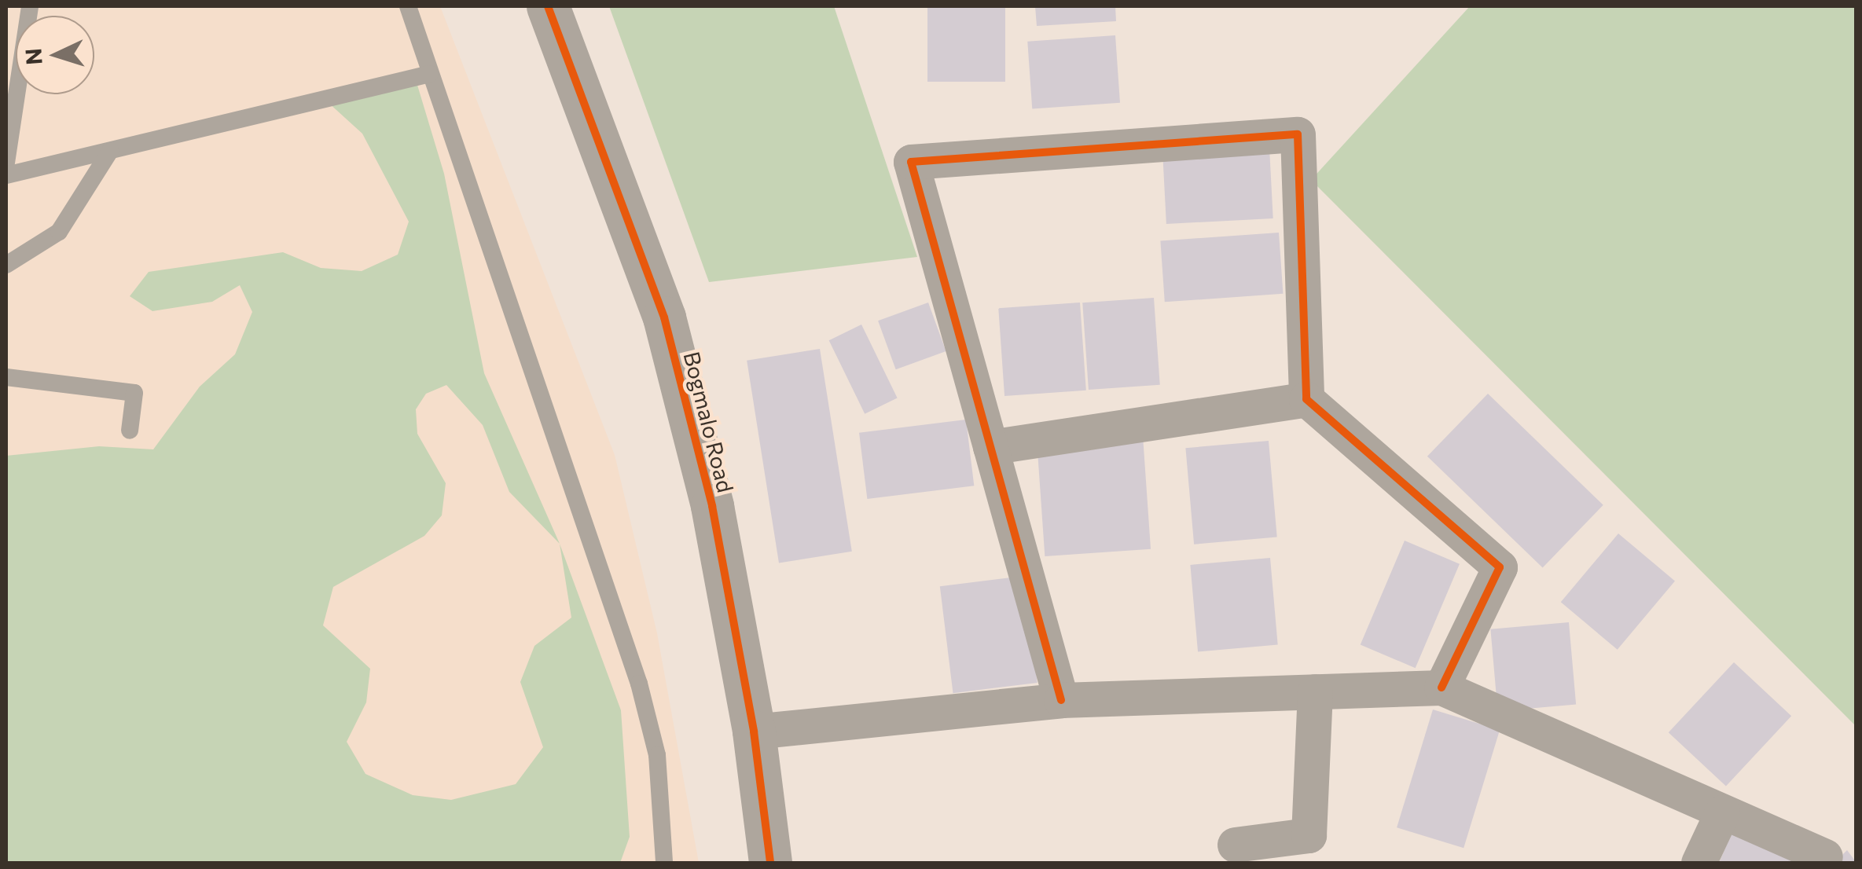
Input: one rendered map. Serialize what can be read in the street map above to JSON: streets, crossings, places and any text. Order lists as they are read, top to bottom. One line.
{"streets":{"street":["Bogmalo Road"]},"north":"left"}
